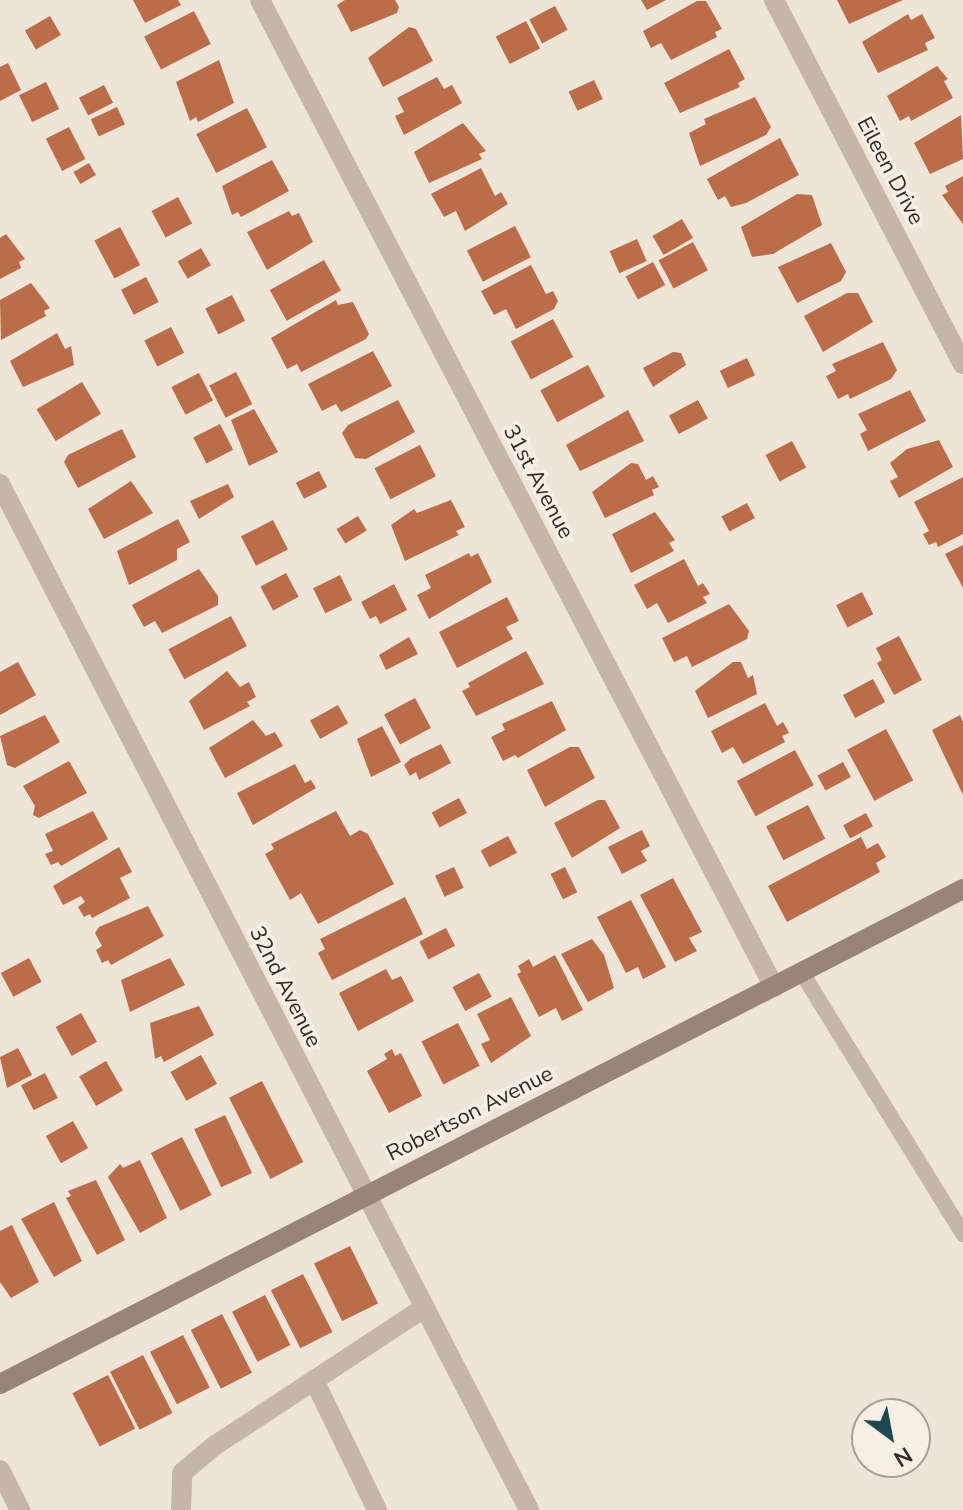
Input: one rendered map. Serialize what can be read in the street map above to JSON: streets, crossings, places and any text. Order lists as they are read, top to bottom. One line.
{"streets":{"street":["Eileen Drive","31st Avenue","32nd Avenue","Robertson Avenue"]},"crossings":[["31st Avenue","Robertson Avenue"],["32nd Avenue","Robertson Avenue"]],"north":"bottom right"}
